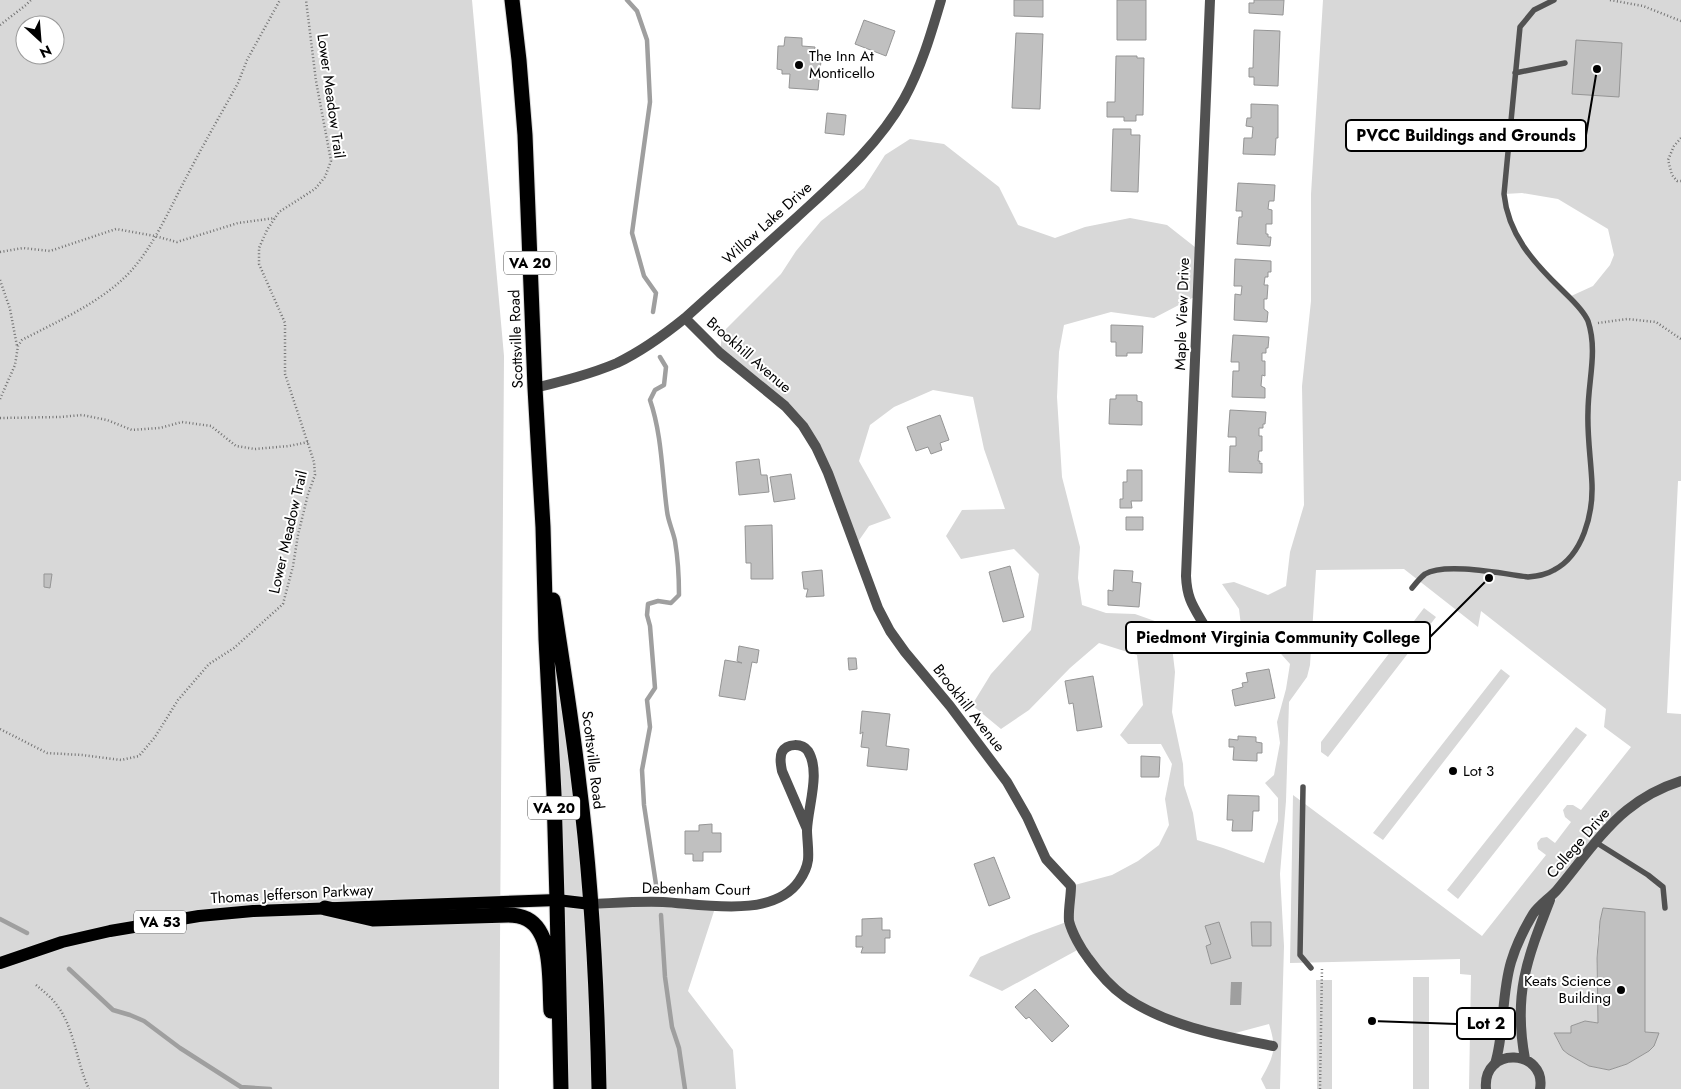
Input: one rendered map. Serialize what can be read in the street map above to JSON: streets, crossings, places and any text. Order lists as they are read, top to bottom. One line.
{"streets":{"highway":["VA 20","Scottsville Road"],"main road":["Thomas Jefferson Parkway","VA 53"],"street":["Willow Lake Drive","Maple View Drive","Brookhill Avenue","College Drive","Debenham Court"],"path":["Lower Meadow Trail"]},"crossings":[["Willow Lake Drive","Scottsville Road"],["Willow Lake Drive","Brookhill Avenue"],["Scottsville Road","Debenham Court"],["Scottsville Road","Thomas Jefferson Parkway"],["Debenham Court","Thomas Jefferson Parkway"]],"places":["The Inn At Monticello","PVCC Buildings and Grounds","Piedmont Virginia Community College","Lot 3","Keats Science Building","Lot 2"],"north":"bottom right"}
